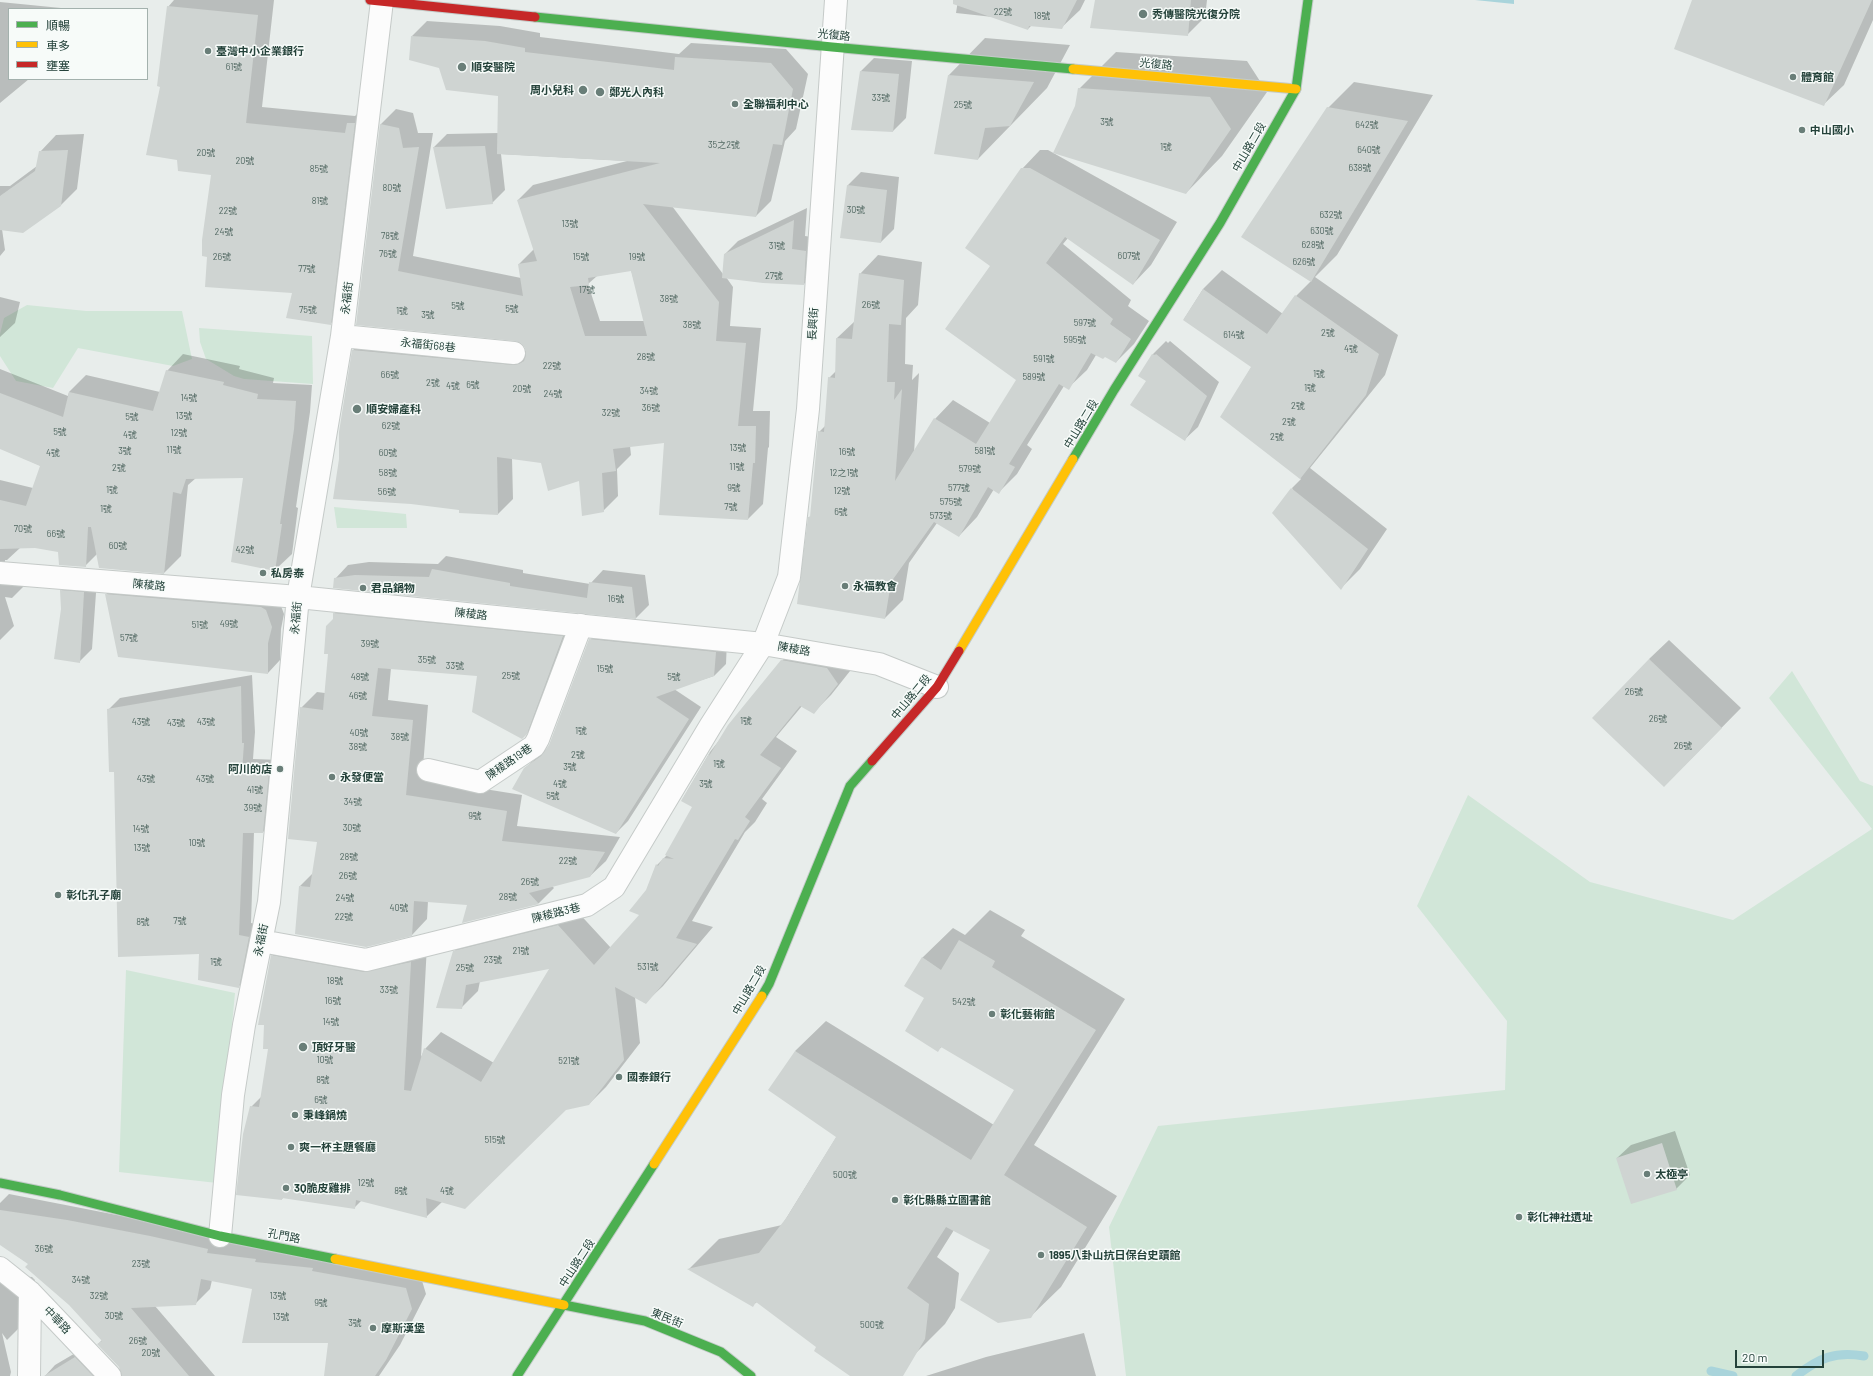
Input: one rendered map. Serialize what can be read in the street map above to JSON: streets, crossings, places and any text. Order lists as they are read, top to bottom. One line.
{"streets":{"main road":["光復路","中山路二段","孔門路","東民街"],"street":["永福街","長興街","永福街68巷","陳稜路","陳稜路19巷","陳稜路3巷","中華路"]},"crossings":[["光復路","中山路二段"],["光復路","永福街"],["光復路","長興街"],["中山路二段","陳稜路"],["中山路二段","孔門路"],["中山路二段","東民街"],["永福街","永福街68巷"],["永福街","陳稜路"],["永福街","陳稜路3巷"],["永福街","孔門路"],["長興街","陳稜路"],["長興街","陳稜路3巷"],["陳稜路","陳稜路19巷"],["陳稜路","陳稜路3巷"],["孔門路","東民街"]],"places":["秀傳醫院光復分院","臺灣中小企業銀行","順安醫院","體育館","周小兒科","鄭光人內科","全聯福利中心","中山國小","順安婦產科","私房泰","永福教會","君品鍋物","阿川的店","永發便當","彰化孔子廟","彰化藝術館","頂好牙醫","國泰銀行","秉峰鍋燒","爽一杯主題餐廳","太極亭","3Q脆皮雞排","彰化縣縣立圖書館","彰化神社遺址","1895八卦山抗日保台史蹟館","摩斯漢堡"],"house_numbers":["22號","18號","61號","33號","25號","3號","642號","35之2號","1號","640號","20號","20號","638號","85號","80號","81號","30號","22號","632號","13號","630號","24號","78號","628號","31號","76號","607號","26號","15號","19號","626號","77號","27號","17號","38號","26號","5號","5號","75號","1號","3號","597號","38號","2號","614號","595號","4號","28號","591號","22號","1號","66號","589號","2號","6號","4號","1號","20號","34號","24號","14號","2號","36號","32號","13號","5號","2號","62號","5號","12號","4號","2號","13號","11號","3號","581號","16號","4號","60號","11號","2號","579號","58號","12之1號","9號","577號","1號","12號","56號","575號","7號","1號","6號","573號","70號","66號","60號","42號","16號","49號","51號","57號","39號","35號","33號","15號","25號","48號","5號","26號","46號","26號","1號","43號","43號","43號","1號","40號","38號","26號","38號","2號","1號","3號","43號","43號","4號","3號","41號","5號","34號","39號","9號","30號","14號","10號","13號","28號","22號","26號","26號","28號","24號","40號","22號","7號","8號","21號","23號","1號","531號","25號","18號","33號","16號","542號","14號","10號","521號","8號","6號","515號","500號","12號","8號","4號","36號","23號","34號","32號","13號","9號","30號","13號","3號","500號","26號","20號"],"legend":["順暢","車多","壅塞"],"scale_bar":"20 m"}
